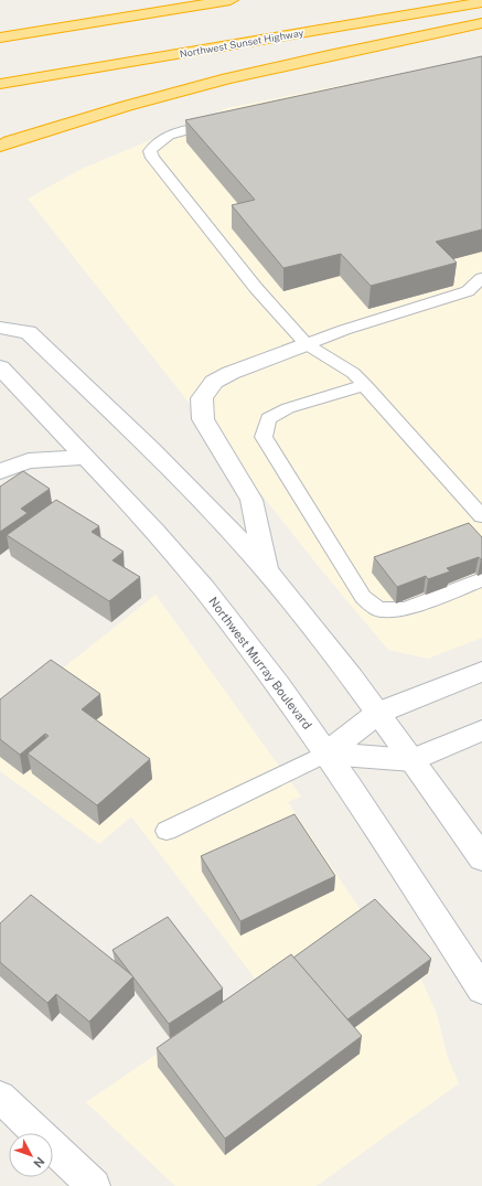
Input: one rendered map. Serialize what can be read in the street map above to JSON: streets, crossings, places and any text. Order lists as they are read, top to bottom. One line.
{"streets":{"highway":["Northwest Sunset Highway"],"main road":["Northwest Murray Boulevard"]},"north":"bottom right"}
